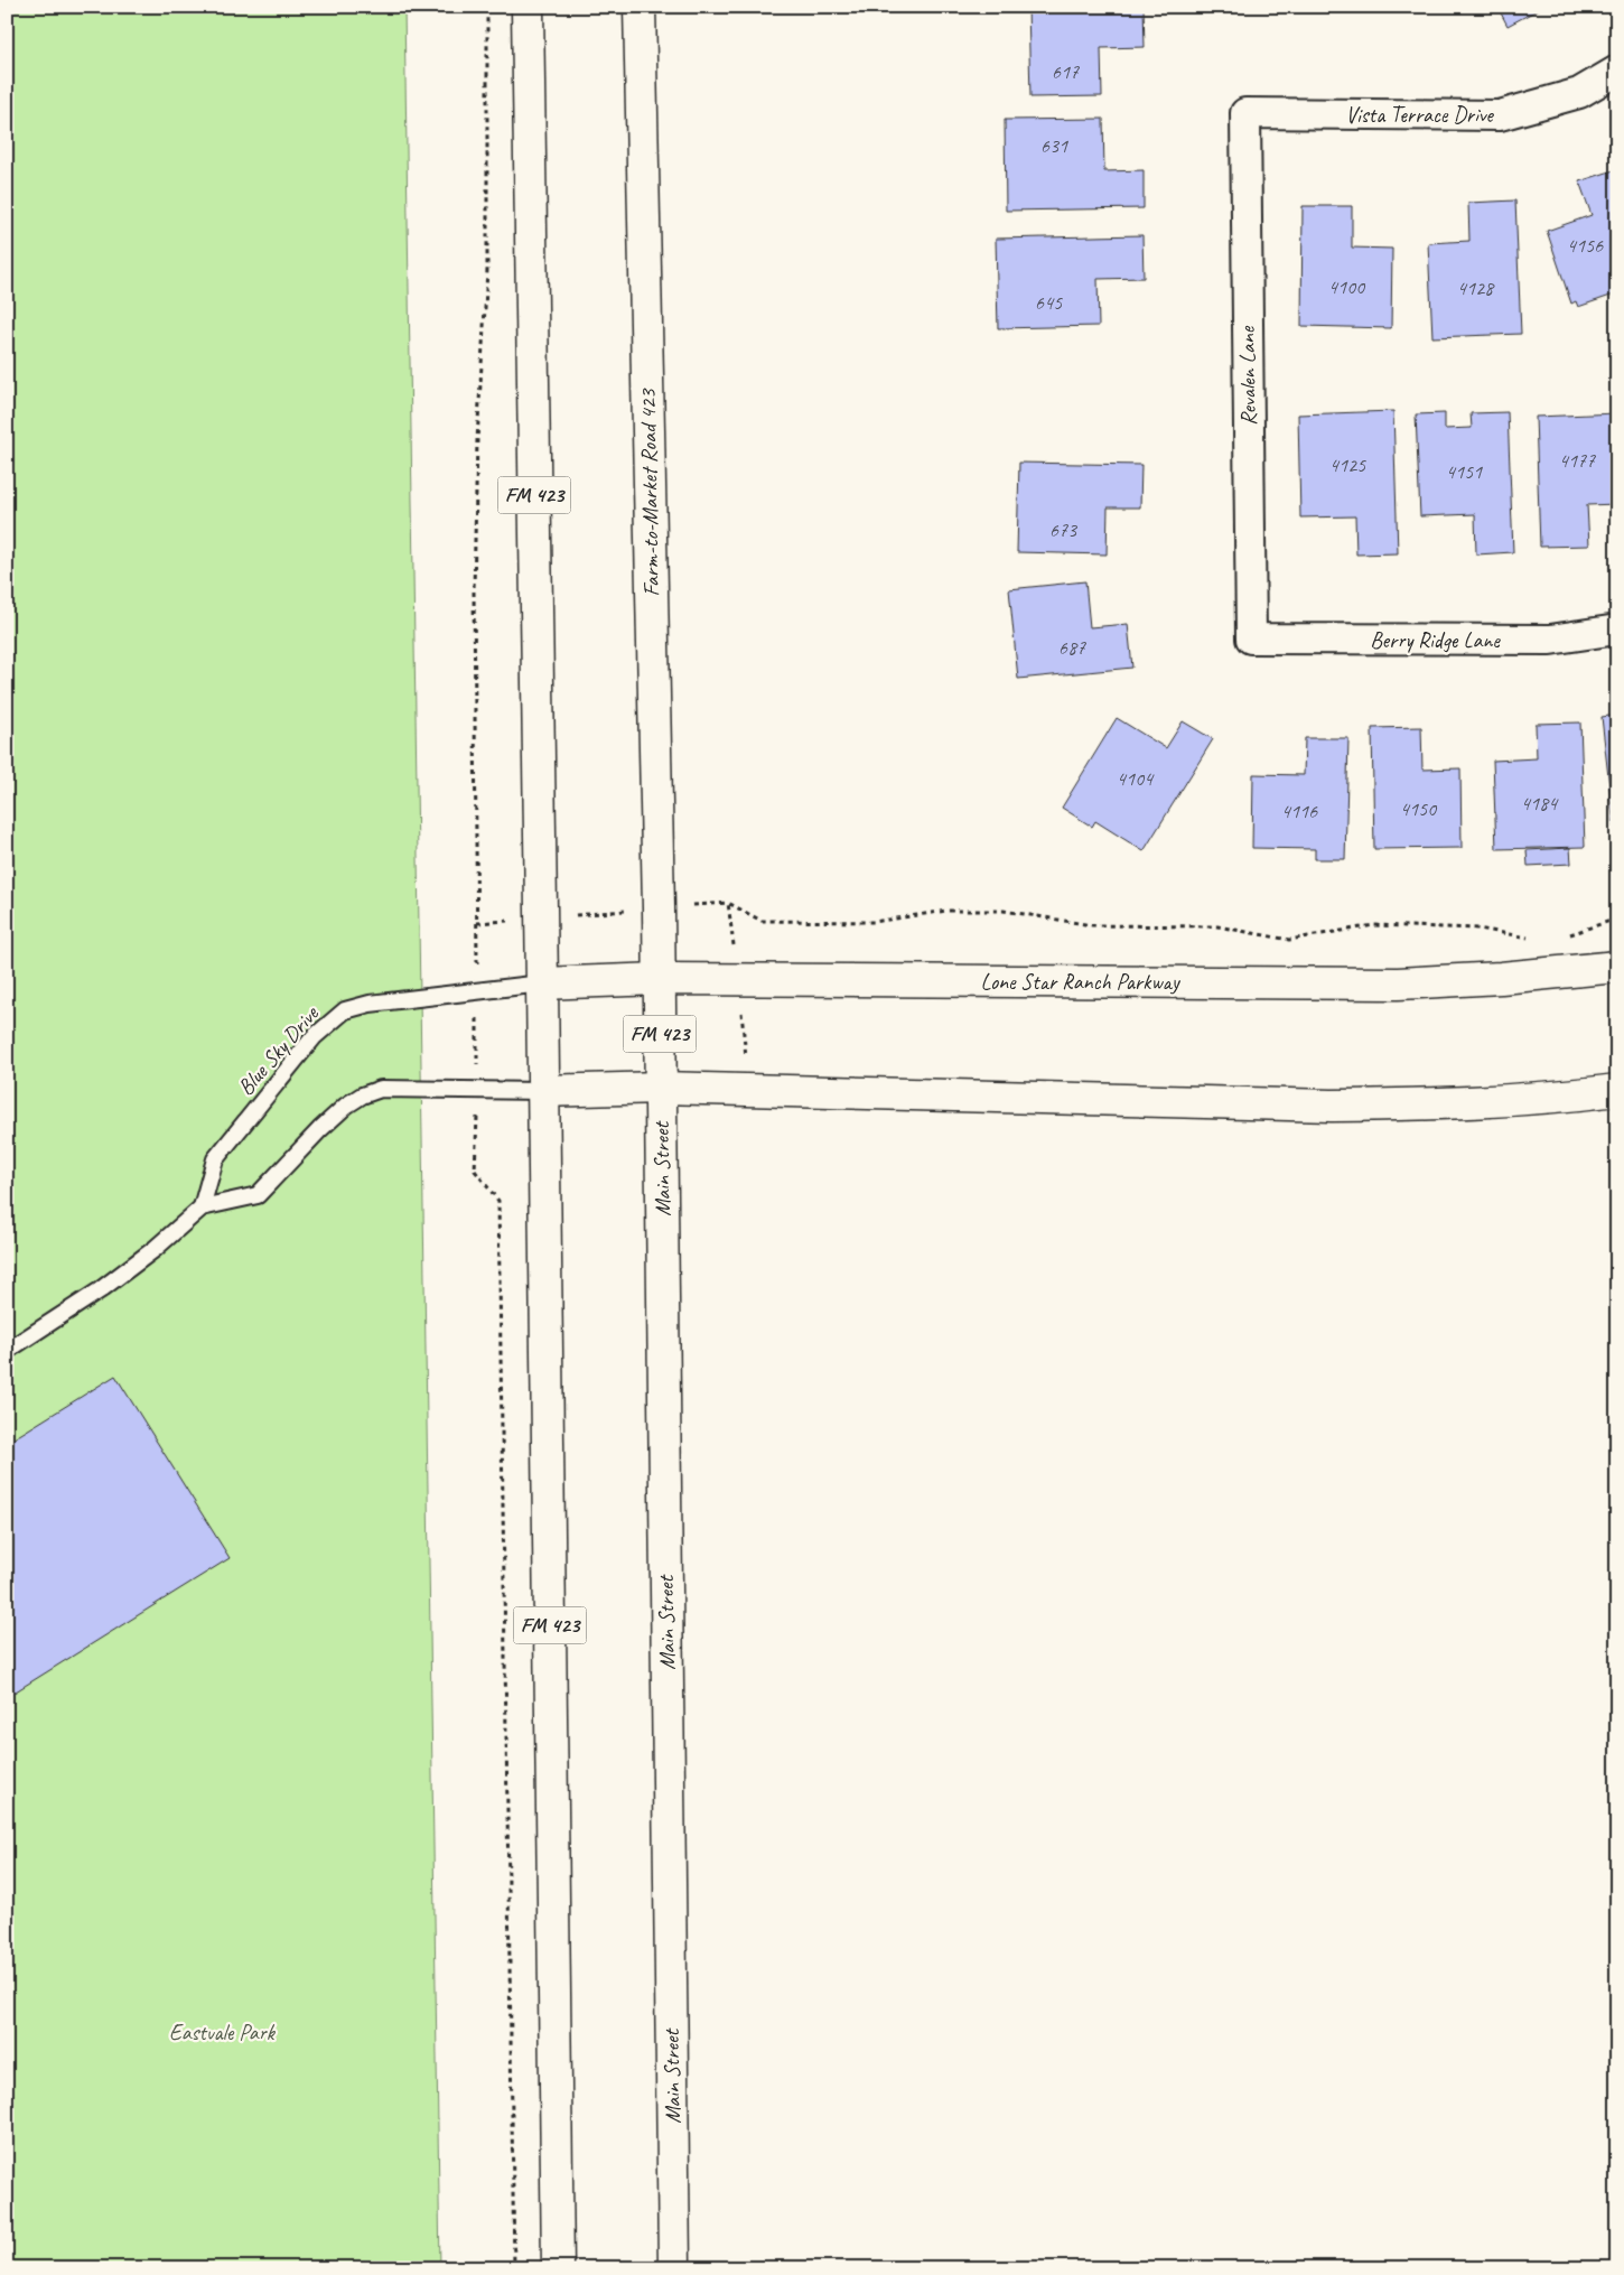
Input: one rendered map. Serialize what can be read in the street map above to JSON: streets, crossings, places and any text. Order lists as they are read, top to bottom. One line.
{"streets":{"main road":["Farm-to-Market Road 423","FM 423","Lone Star Ranch Parkway","Main Street"],"street":["Vista Terrace Drive","Revalen Lane","Berry Ridge Lane"],"lane":["Blue Sky Drive"]},"crossings":[["Vista Terrace Drive","Revalen Lane"],["Revalen Lane","Berry Ridge Lane"],["Farm-to-Market Road 423","Lone Star Ranch Parkway"],["Farm-to-Market Road 423","Main Street"],["FM 423","Lone Star Ranch Parkway"],["FM 423","Blue Sky Drive"],["Lone Star Ranch Parkway","Blue Sky Drive"],["Lone Star Ranch Parkway","Main Street"]],"parks":["Eastvale Park"],"house_numbers":["617","631","4156","4100","4128","645","4177","4125","4151","673","687","4104","4184","4150","4116"]}
